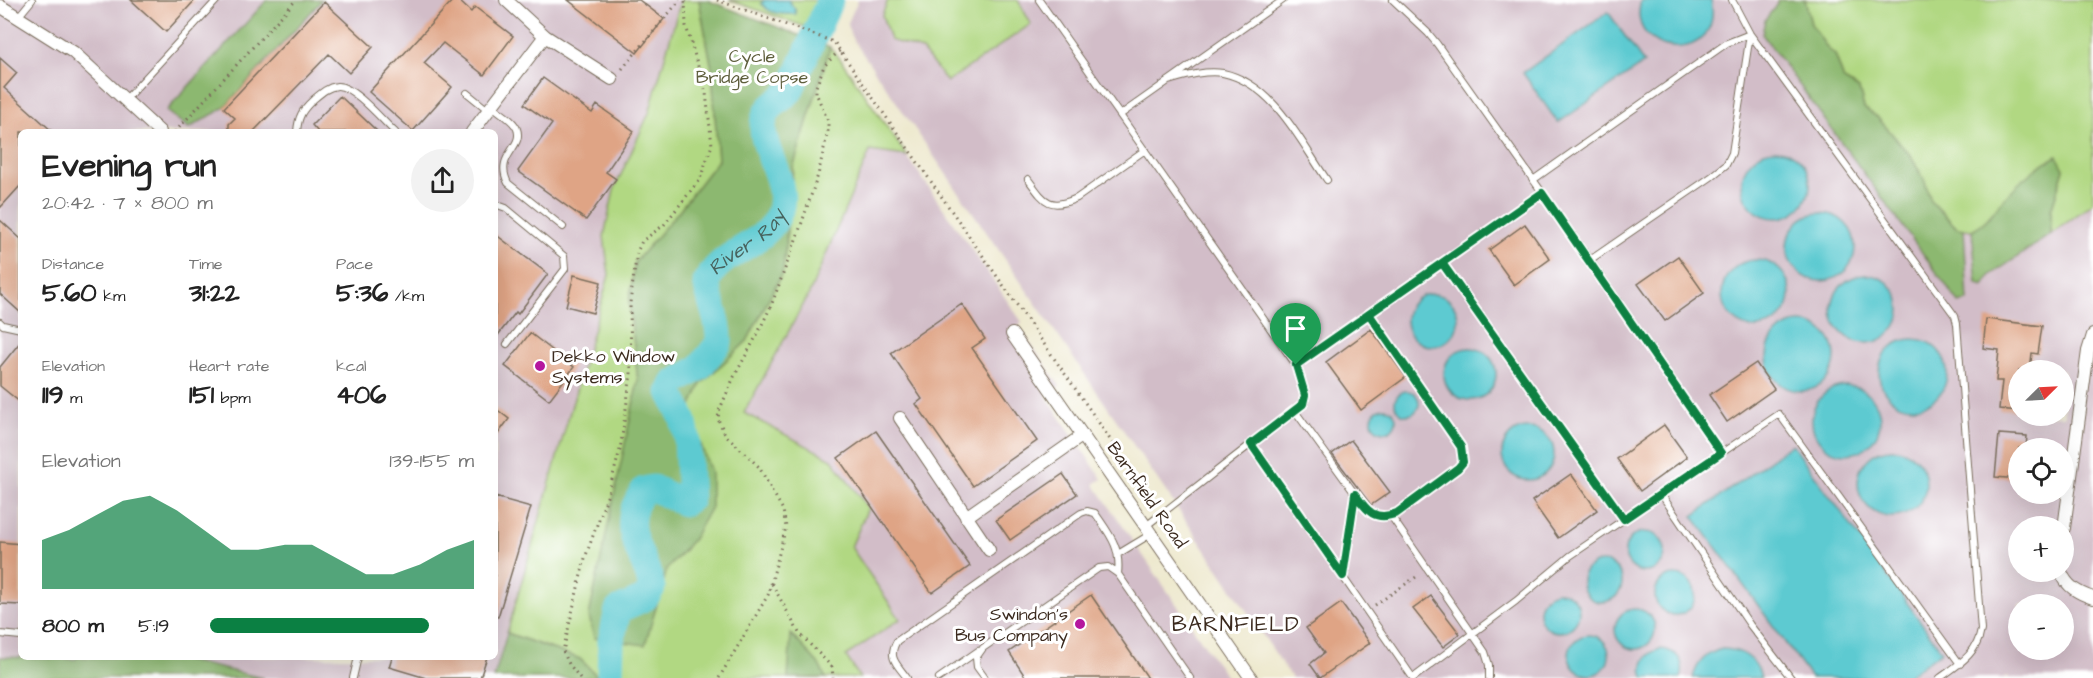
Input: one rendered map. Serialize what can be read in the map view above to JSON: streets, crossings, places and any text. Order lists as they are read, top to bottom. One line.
{"streets":{"street":["Barnfield Road"]},"districts":["BARNFIELD"],"water":["River Ray"],"parks":["Cycle Bridge Copse"],"places":["Dekko Window Systems","Swindon's Bus Company"],"north":"top right","page":{"heading":["Evening run","20:42 · 7 × 800 m"],"stats":[["Distance","5.60 km"],["Time","31:22"],["Pace","5:36 /km"],["Elevation","119 m"],["Heart rate","151 bpm"],["kcal","406"]],"map_buttons":["+","−"],"chart":["Elevation","139–155 m"],"list":[{"name":"800 m","note":"5:19"}]}}
